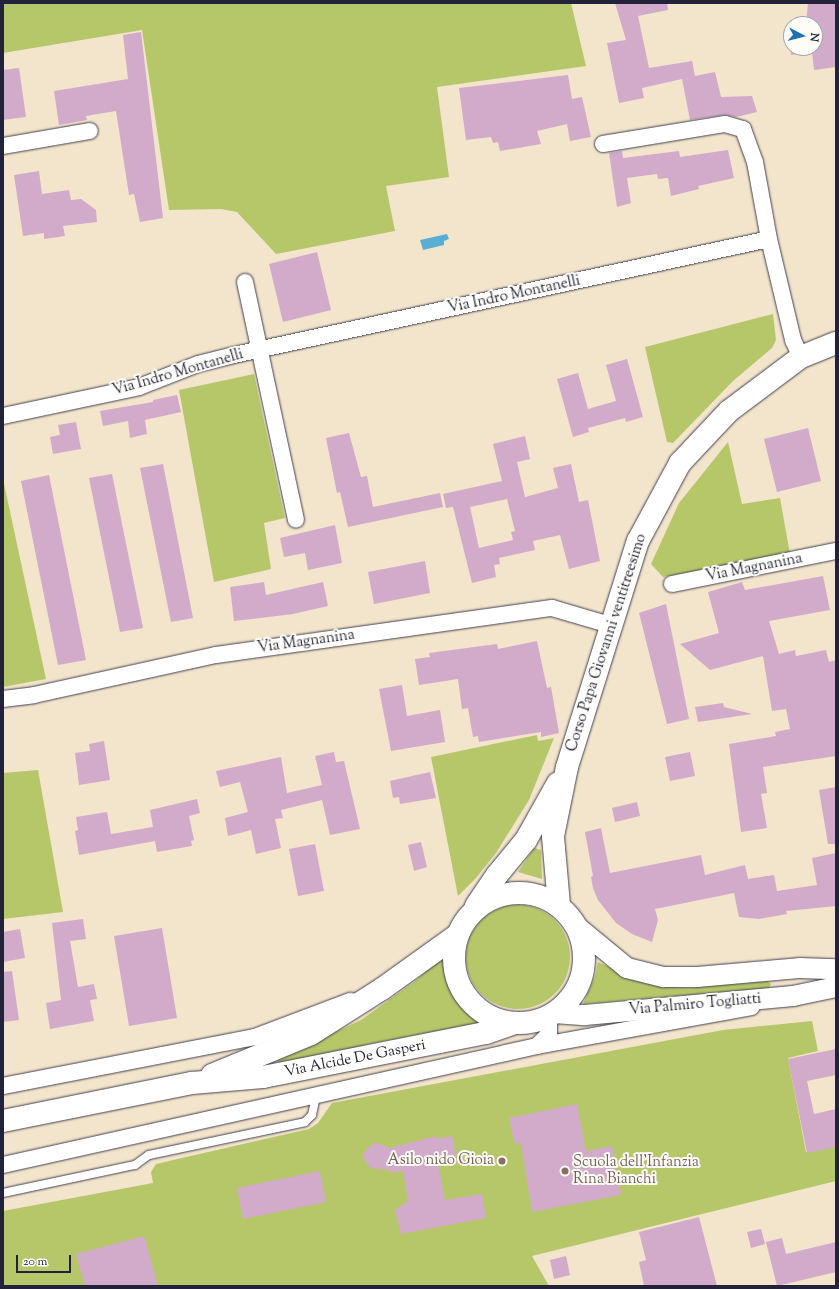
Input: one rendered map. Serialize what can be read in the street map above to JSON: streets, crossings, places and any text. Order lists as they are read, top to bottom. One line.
{"streets":{"main road":["Corso Papa Giovanni ventitreesimo","Via Alcide De Gasperi"],"street":["Via Indro Montanelli","Via Magnanina","Via Palmiro Togliatti"]},"crossings":[["Via Magnanina","Corso Papa Giovanni ventitreesimo"],["Via Palmiro Togliatti","Via Alcide De Gasperi"]],"places":["Asilo nido Gioia","Scuola dell'Infanzia Rina Bianchi"],"scale_bar":"20 m","north":"right"}
